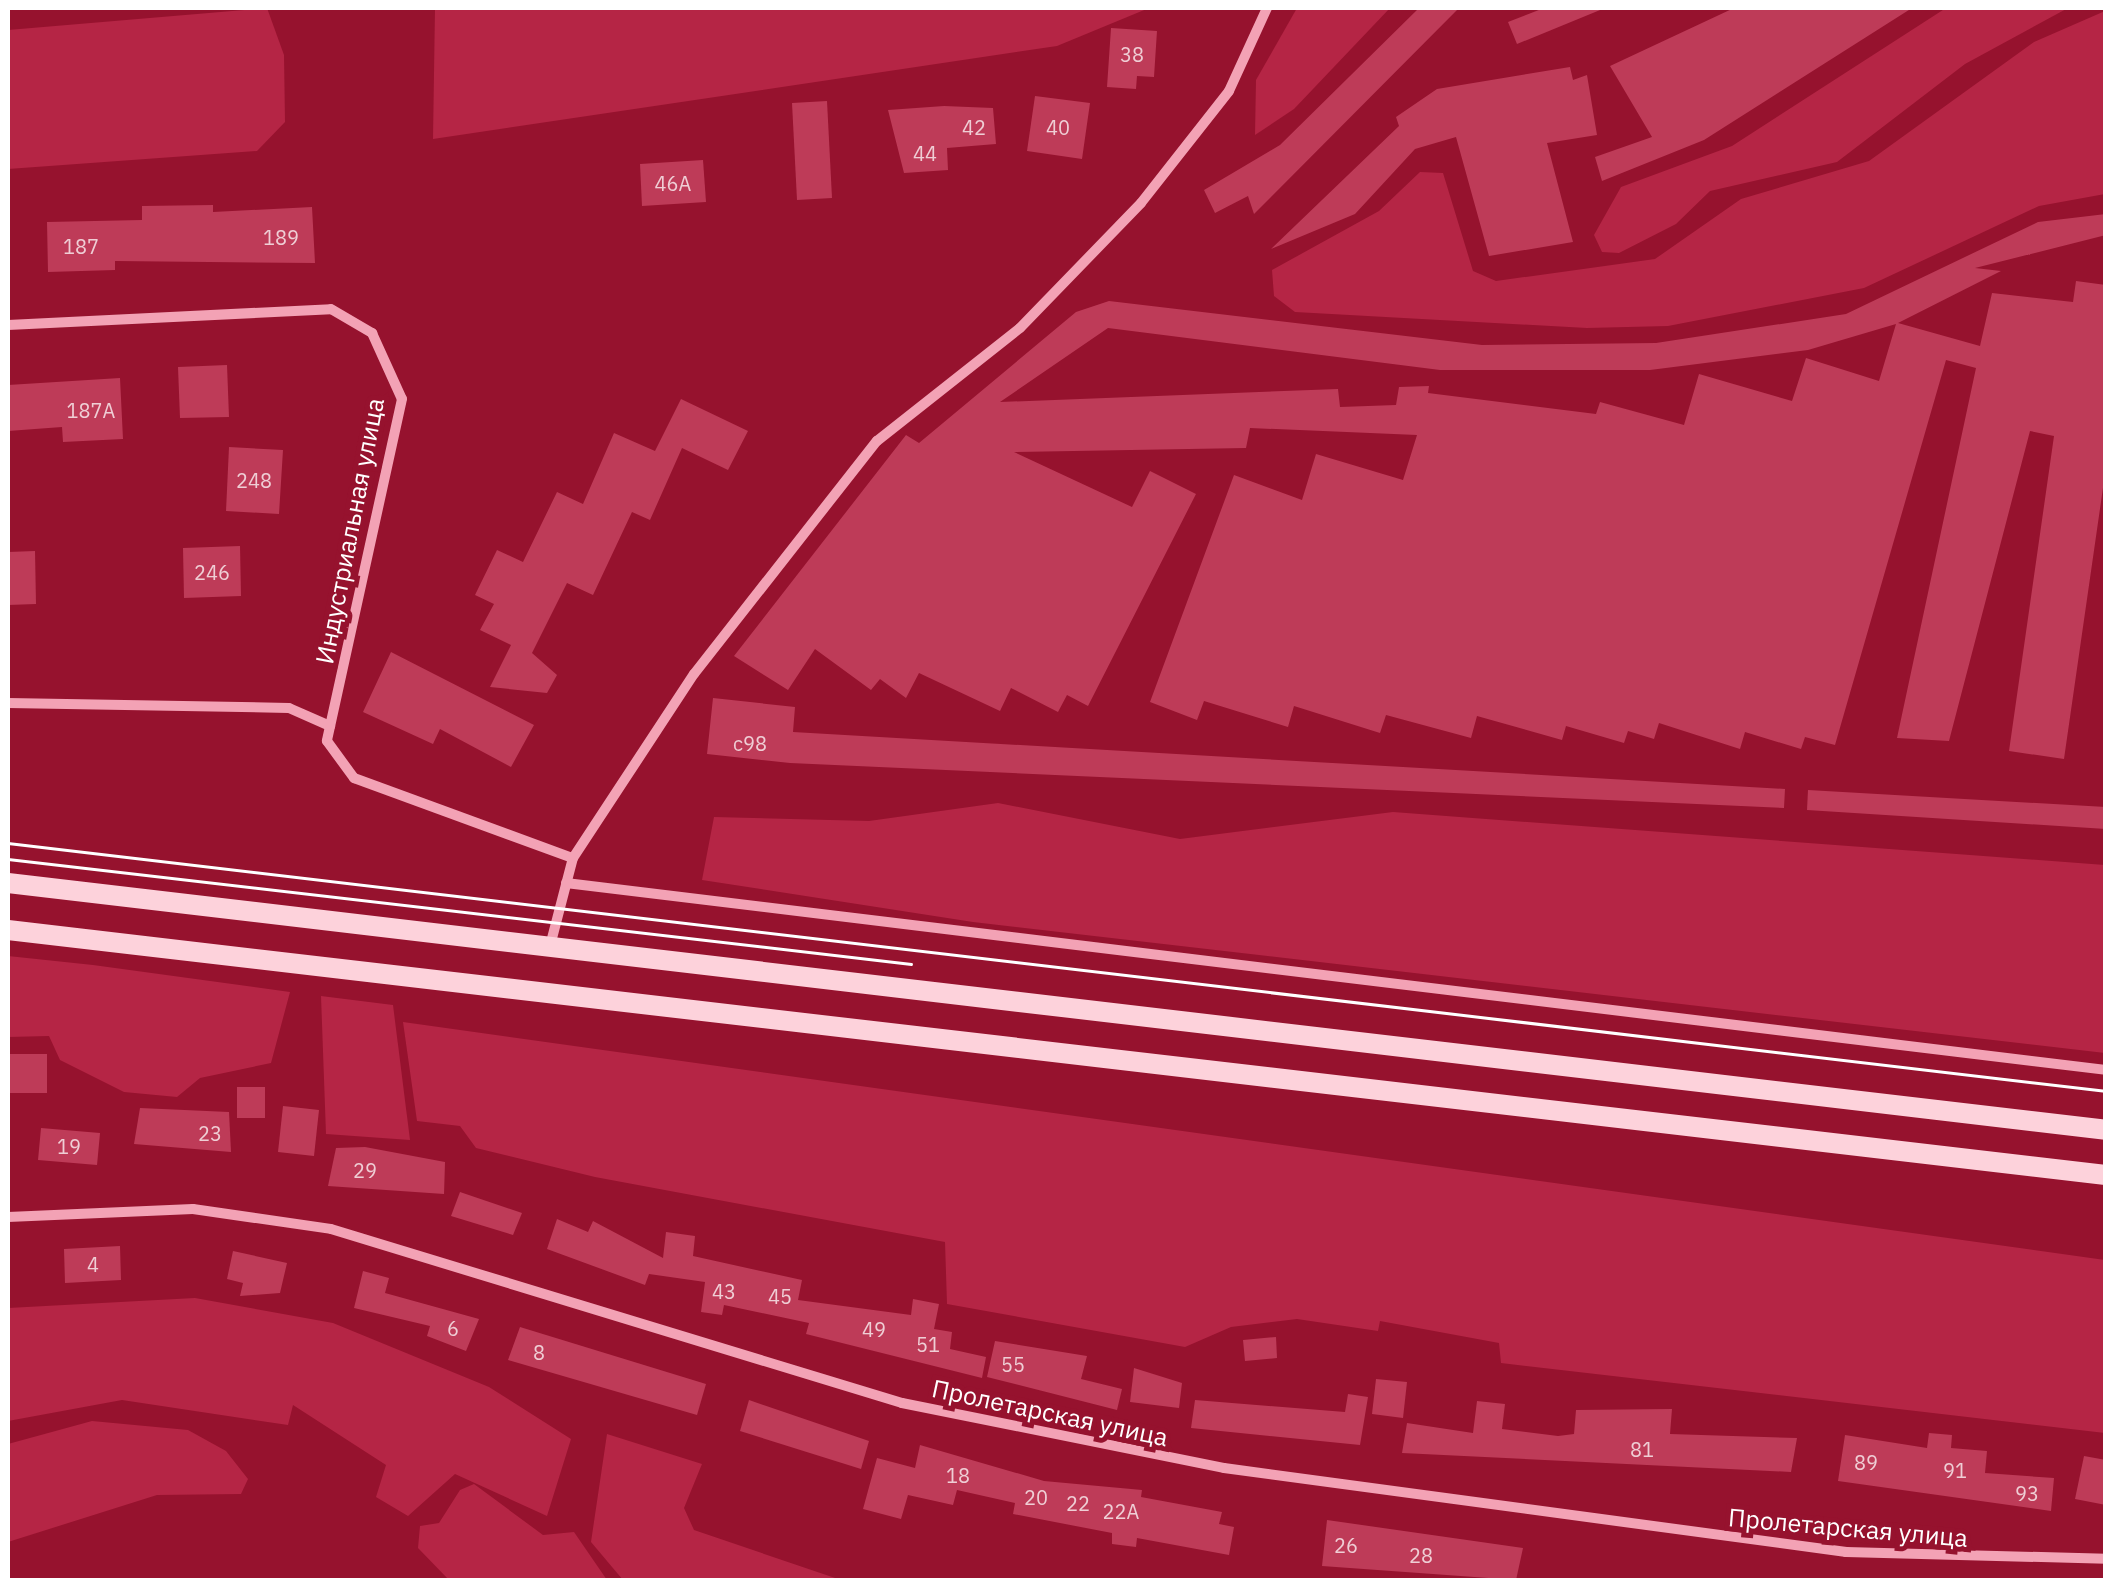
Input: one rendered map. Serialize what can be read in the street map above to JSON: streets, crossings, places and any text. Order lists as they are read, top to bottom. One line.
{"streets":{"street":["Индустриальная улица","Пролетарская улица"]},"house_numbers":["38","42","40","44","46А","189","187","187А","248","246","с98","23","19","29","4","43","45","6","49","51","8","55","81","89","91","18","93","20","22","22А","26","28"]}
